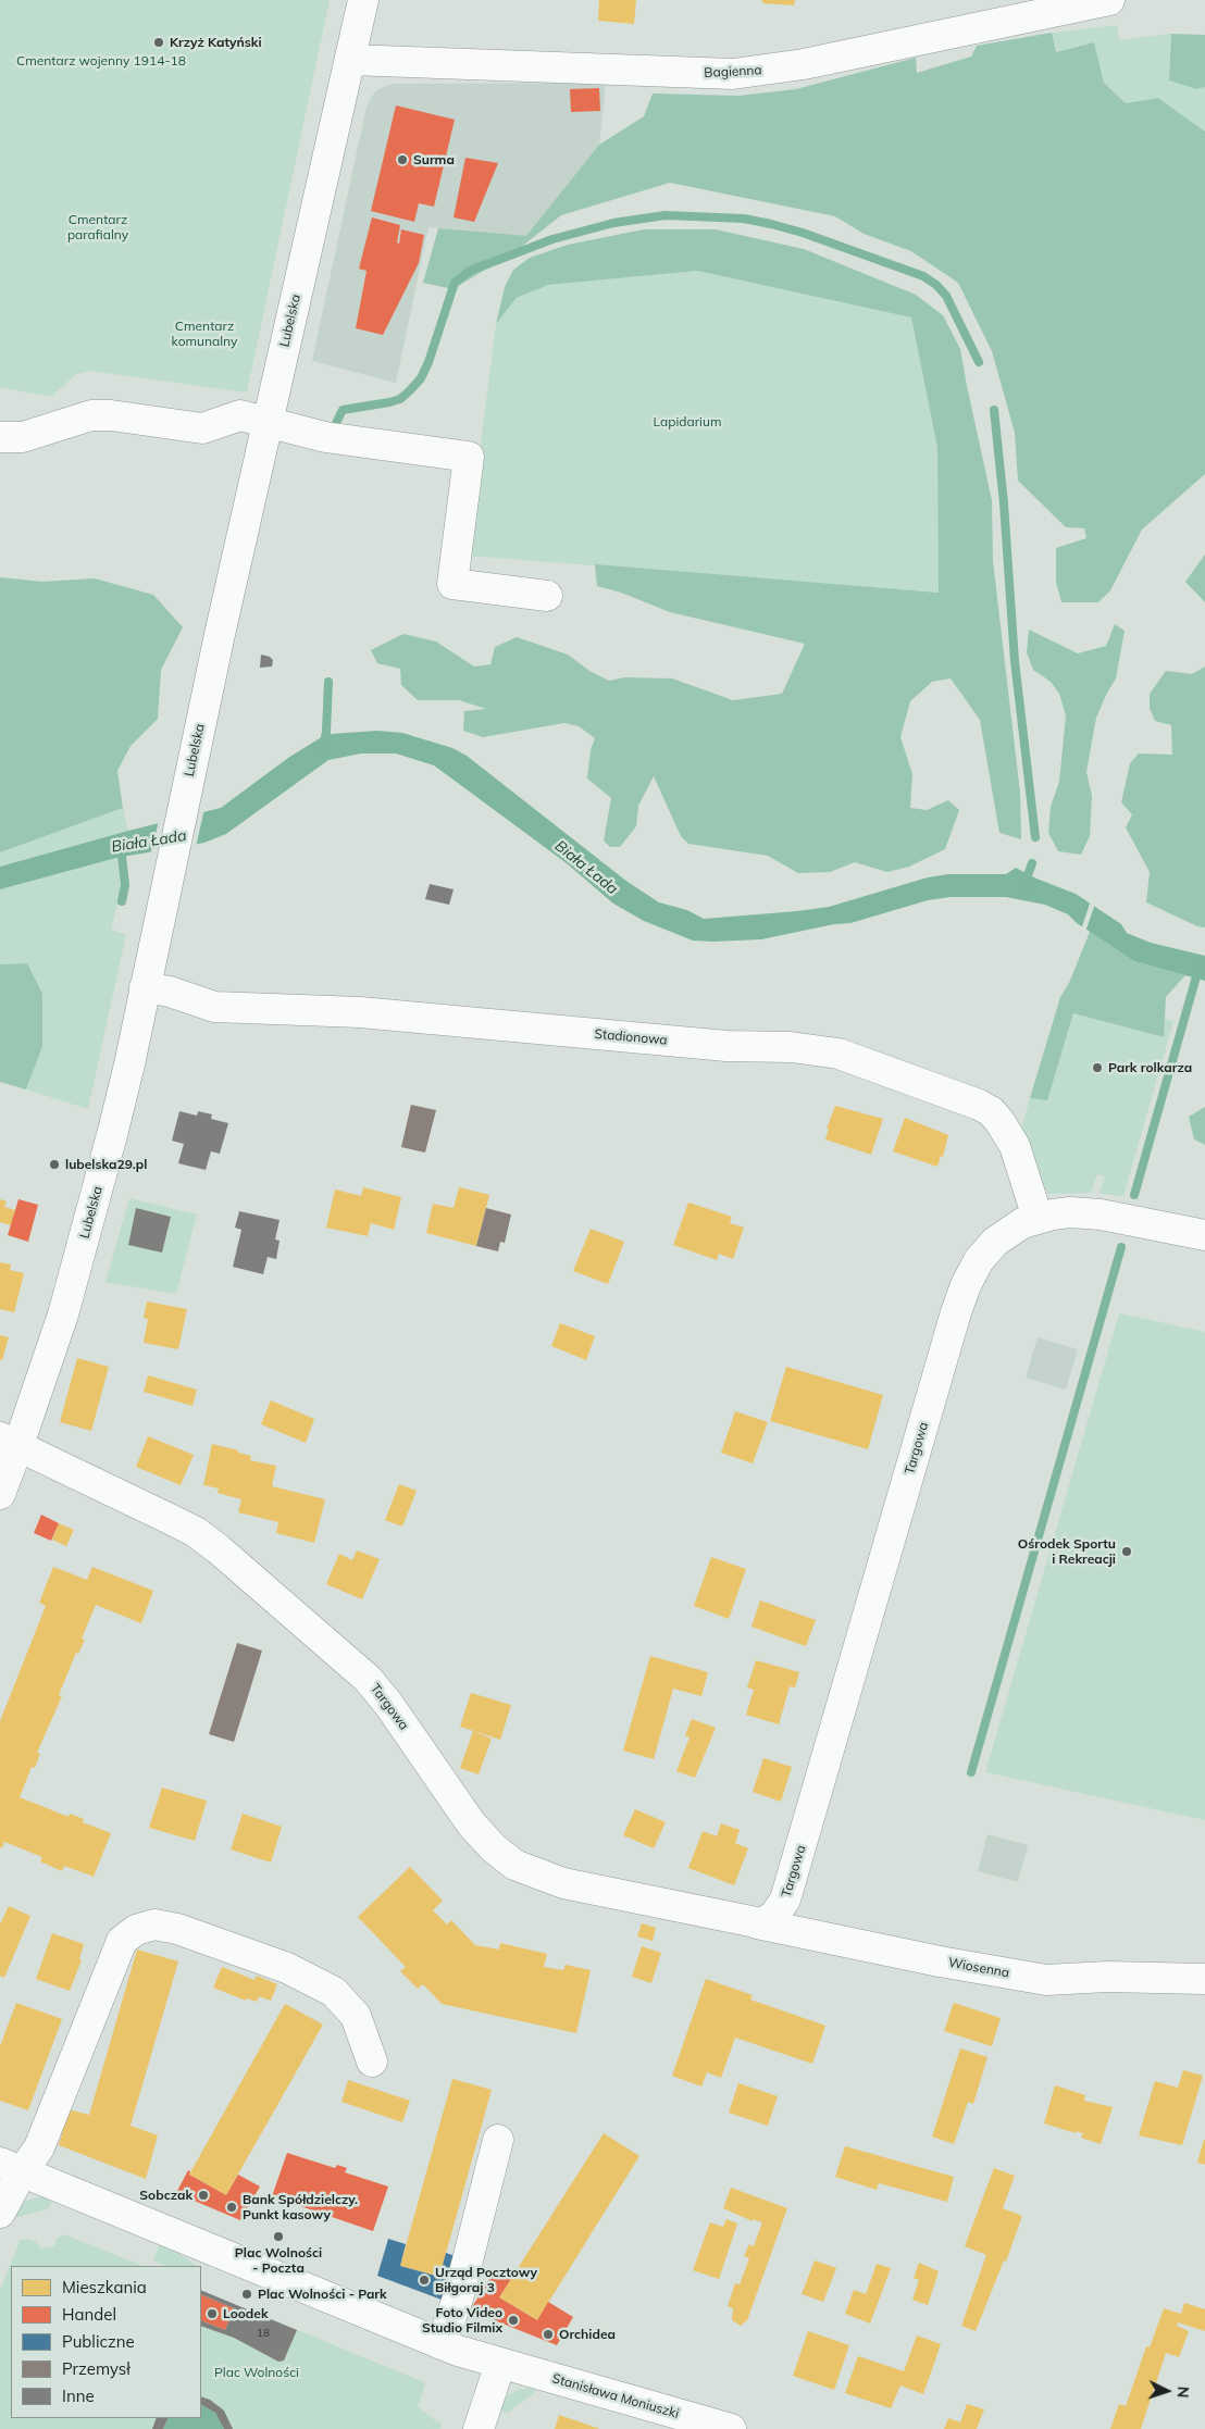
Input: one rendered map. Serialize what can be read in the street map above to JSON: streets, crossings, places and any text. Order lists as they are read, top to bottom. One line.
{"streets":{"street":["Bagienna","Lubelska","Stadionowa","Targowa","Wiosenna","Stanisława Moniuszki"]},"crossings":[["Bagienna","Lubelska"],["Lubelska","Stadionowa"],["Lubelska","Targowa"],["Stadionowa","Targowa"],["Targowa","Wiosenna"]],"water":["Biała Łada"],"parks":["Cmentarz wojenny 1914-18","Cmentarz parafialny","Cmentarz komunalny","Lapidarium","Plac Wolności"],"places":["Krzyż Katyński","Surma","Park rolkarza","lubelska29.pl","Ośrodek Sportu i Rekreacji","Sobczak","Bank Spółdzielczy. Punkt kasowy","Plac Wolności - Poczta","Urząd Pocztowy Biłgoraj 3","Plac Wolności - Park","Loodek","Foto Video Studio Filmix","Orchidea"],"house_numbers":["18"],"legend":["Mieszkania","Handel","Publiczne","Przemysł","Inne"],"north":"right"}
